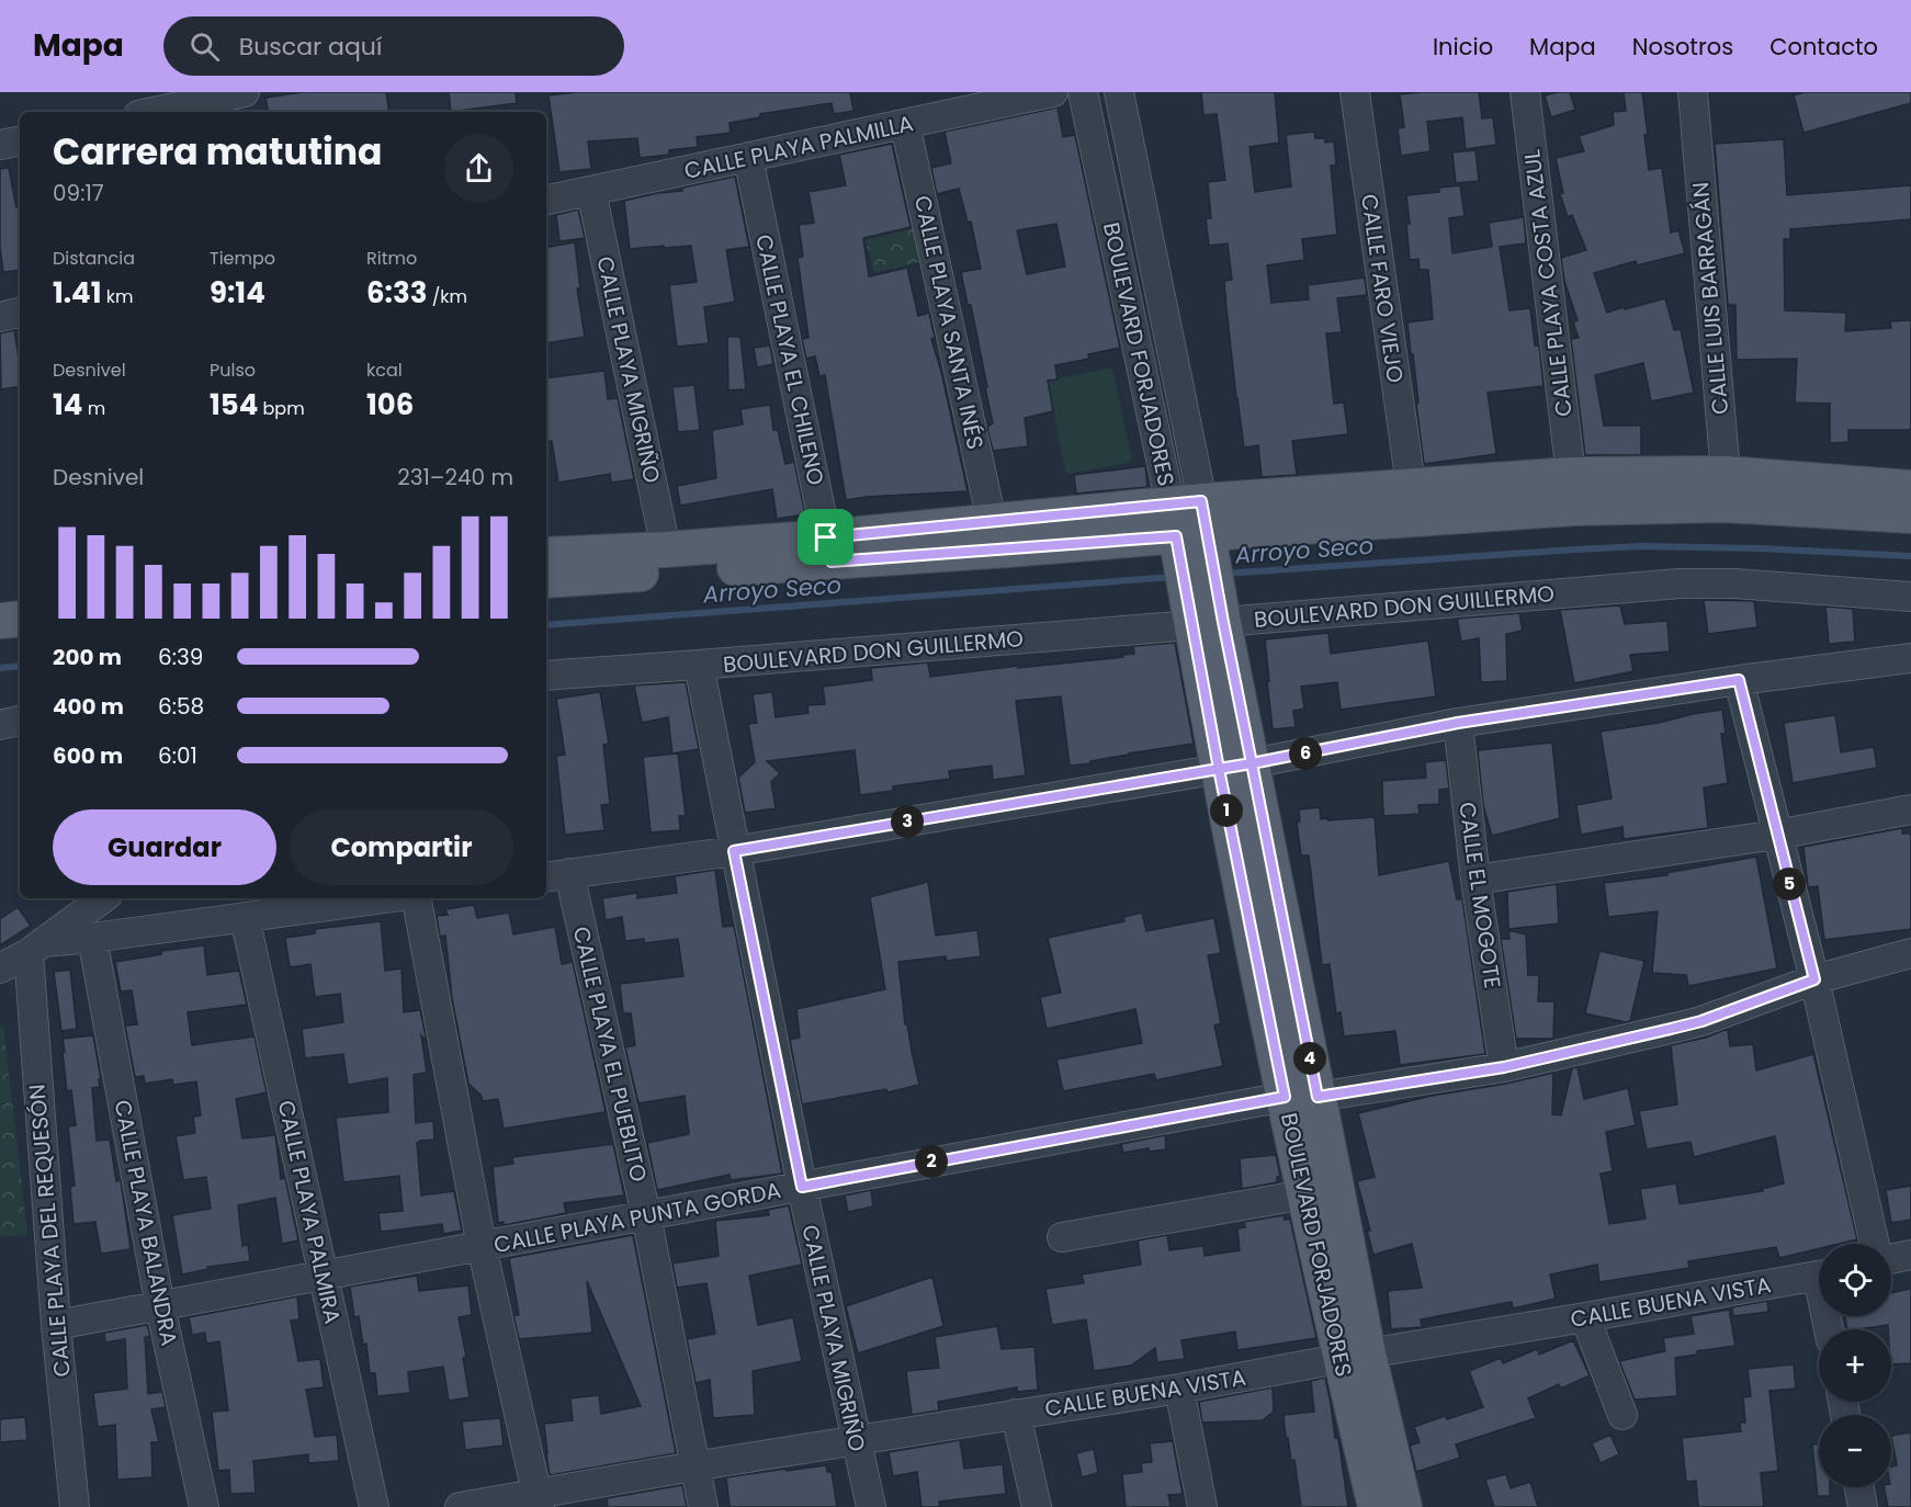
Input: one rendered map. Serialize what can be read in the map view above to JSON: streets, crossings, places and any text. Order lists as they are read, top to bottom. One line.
{"streets":{"main road":["BOULEVARD FORJADORES"],"street":["CALLE PLAYA PALMILLA","CALLE PLAYA COSTA AZUL","CALLE FARO VIEJO","CALLE LUIS BARRAGÁN","CALLE PLAYA SANTA INÉS","CALLE PLAYA EL CHILENO","CALLE PLAYA MIGRIÑO","BOULEVARD DON GUILLERMO","CALLE EL MOGOTE","CALLE PLAYA EL PUEBLITO","CALLE PLAYA PALMIRA","CALLE PLAYA PUNTA GORDA","CALLE PLAYA BALANDRA","CALLE PLAYA DEL REQUESÓN","CALLE BUENA VISTA"]},"crossings":[["CALLE PLAYA PALMILLA","CALLE PLAYA SANTA INÉS"],["CALLE PLAYA PALMILLA","CALLE PLAYA EL CHILENO"],["CALLE PLAYA PALMILLA","CALLE PLAYA MIGRIÑO"],["BOULEVARD FORJADORES","BOULEVARD DON GUILLERMO"],["BOULEVARD FORJADORES","CALLE PLAYA PUNTA GORDA"],["BOULEVARD FORJADORES","CALLE BUENA VISTA"],["CALLE PLAYA MIGRIÑO","BOULEVARD DON GUILLERMO"],["CALLE PLAYA MIGRIÑO","CALLE PLAYA PUNTA GORDA"],["CALLE PLAYA MIGRIÑO","CALLE BUENA VISTA"],["CALLE EL MOGOTE","CALLE PLAYA PUNTA GORDA"],["CALLE PLAYA EL PUEBLITO","CALLE PLAYA PUNTA GORDA"],["CALLE PLAYA EL PUEBLITO","CALLE BUENA VISTA"],["CALLE PLAYA PALMIRA","CALLE PLAYA PUNTA GORDA"],["CALLE PLAYA PUNTA GORDA","CALLE PLAYA BALANDRA"],["CALLE PLAYA PUNTA GORDA","CALLE PLAYA DEL REQUESÓN"]],"water":["Arroyo Seco"],"page":{"header":"Mapa","search":"Buscar aquí","nav":["Inicio","Mapa","Nosotros","Contacto"],"heading":["Carrera matutina","09:17"],"stats":[["Distancia","1.41 km"],["Tiempo","9:14"],["Ritmo","6:33 /km"],["Desnivel","14 m"],["Pulso","154 bpm"],["kcal","106"]],"chart":["Desnivel","231–240 m"],"list":[{"name":"200 m","note":"6:39"},{"name":"400 m","note":"6:58"},{"name":"600 m","note":"6:01"}],"pins":["6","1","3","5","4","2"],"buttons":["Guardar","Compartir"],"map_buttons":["+","−"]}}
